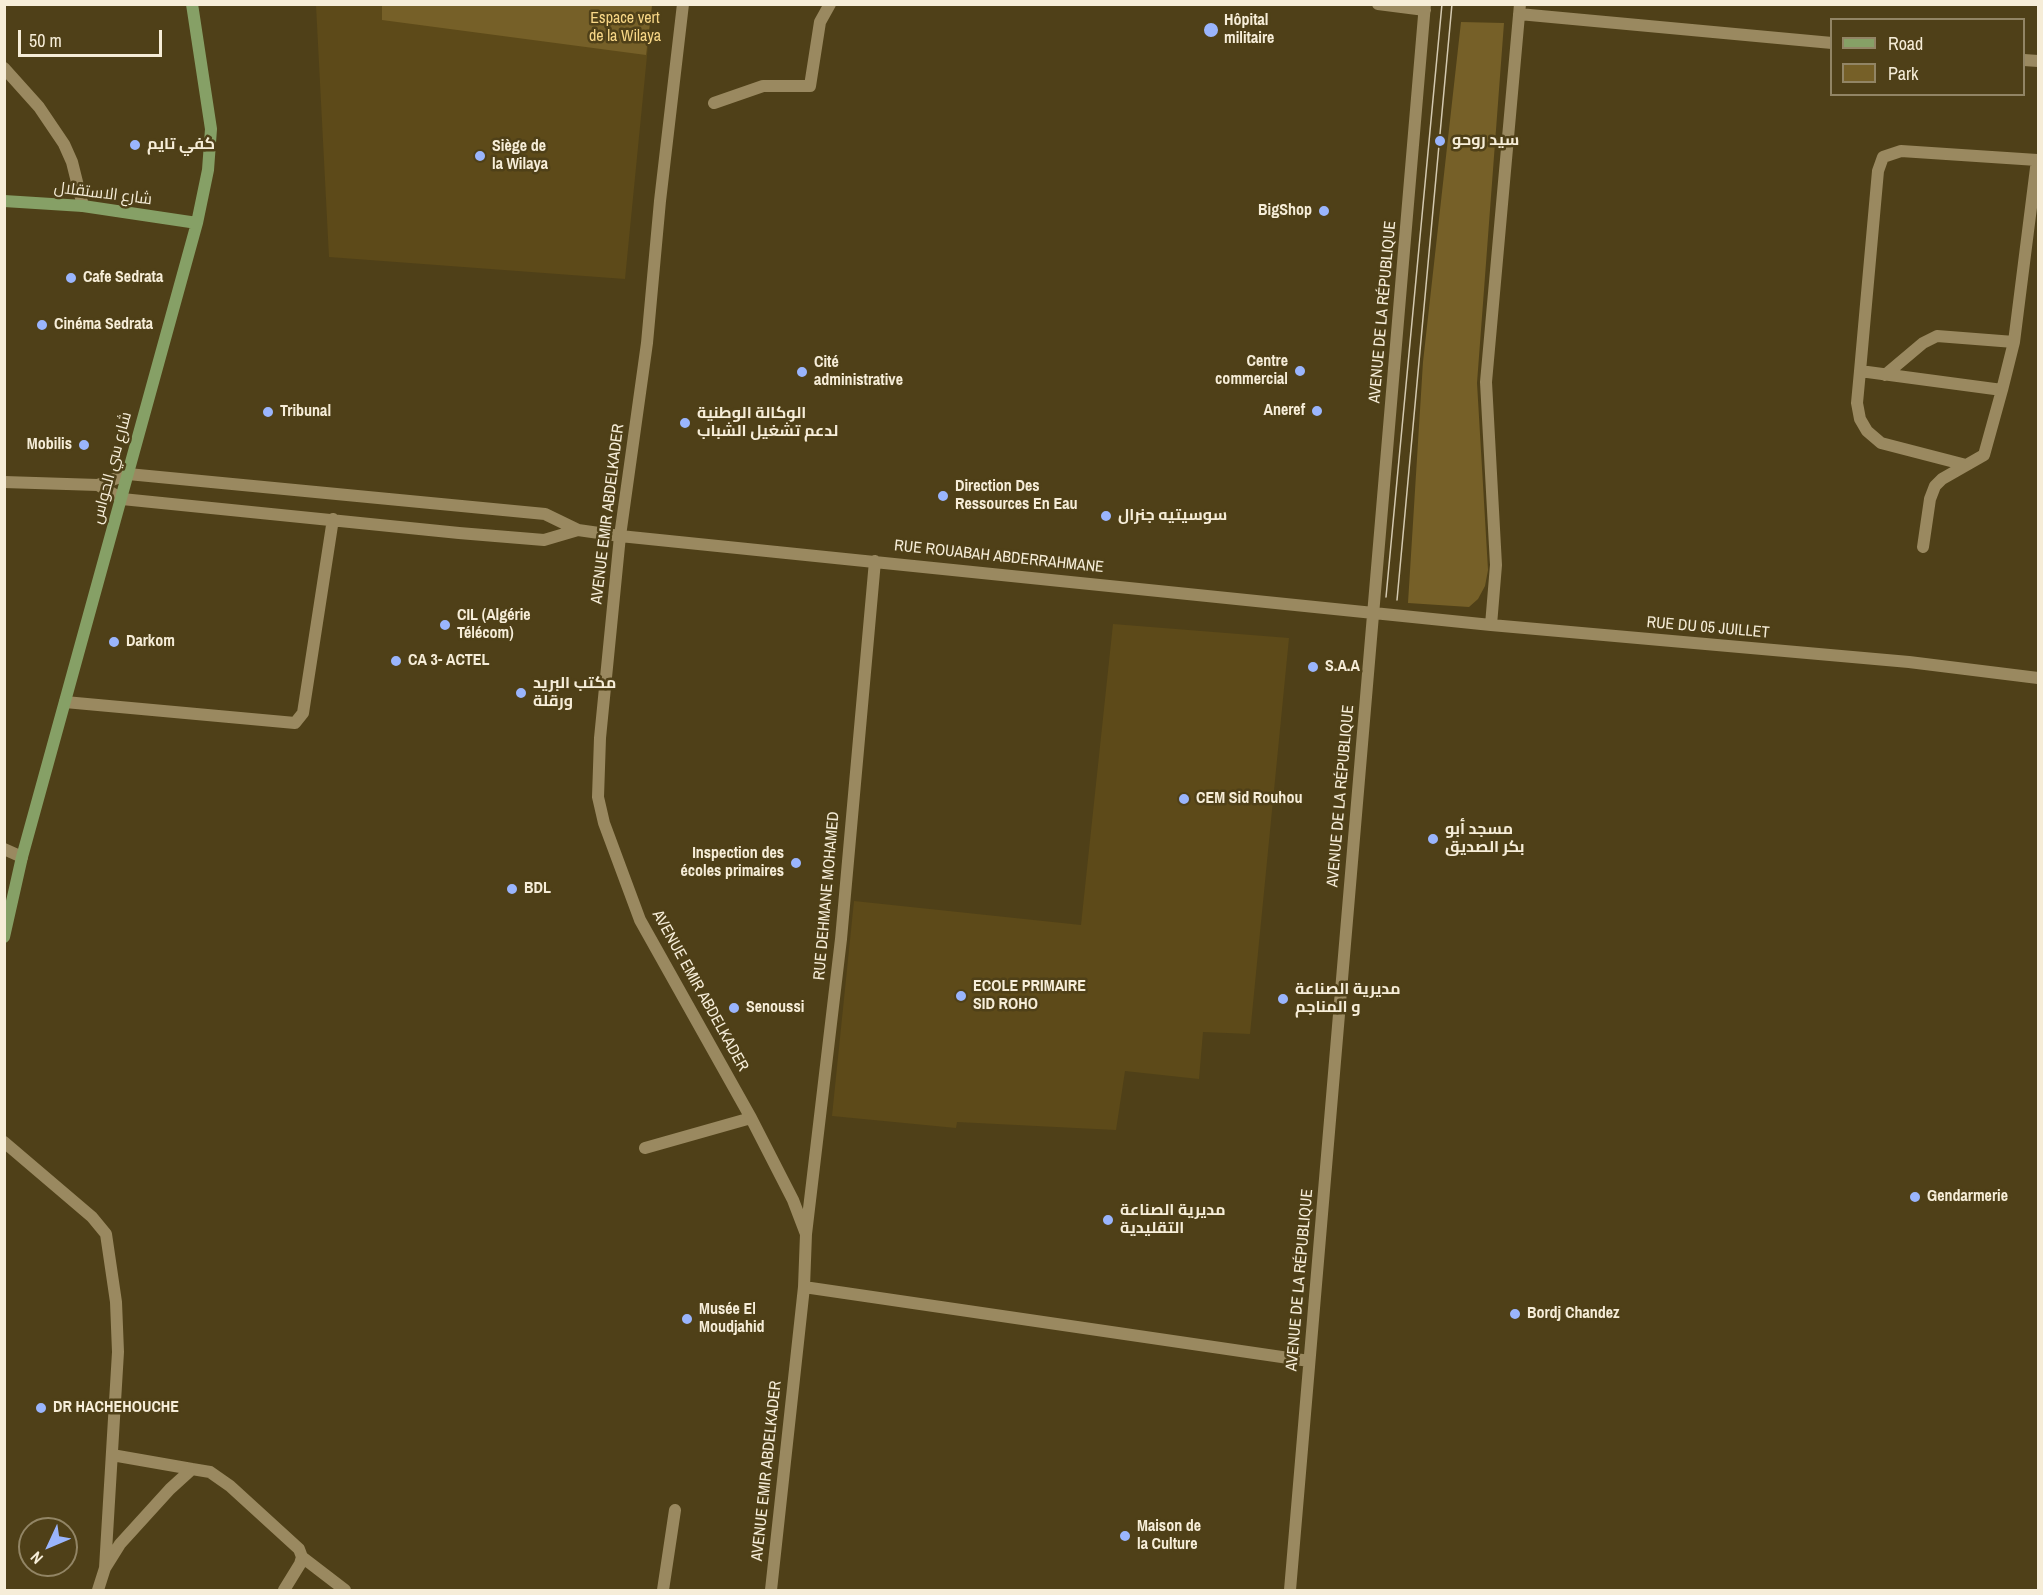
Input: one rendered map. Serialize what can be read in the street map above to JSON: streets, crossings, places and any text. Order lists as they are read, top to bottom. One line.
{"streets":{"street":["شارع الاستقلال","AVENUE DE LA RÉPUBLIQUE","شارع سي الحواس","AVENUE EMIR ABDELKADER","RUE ROUABAH ABDERRAHMANE","RUE DU 05 JUILLET","RUE DEHMANE MOHAMED"]},"crossings":[["شارع الاستقلال","شارع سي الحواس"],["AVENUE DE LA RÉPUBLIQUE","RUE ROUABAH ABDERRAHMANE"],["AVENUE DE LA RÉPUBLIQUE","RUE DU 05 JUILLET"],["AVENUE EMIR ABDELKADER","RUE ROUABAH ABDERRAHMANE"],["AVENUE EMIR ABDELKADER","RUE DEHMANE MOHAMED"],["RUE ROUABAH ABDERRAHMANE","RUE DU 05 JUILLET"],["RUE ROUABAH ABDERRAHMANE","RUE DEHMANE MOHAMED"]],"parks":["Espace vert de la Wilaya"],"places":["Hôpital militaire","سيد روحو","كفي تايم","Siège de la Wilaya","BigShop","Cafe Sedrata","Cinéma Sedrata","Centre commercial","Cité administrative","Aneref","Tribunal","الوكالة الوطنية لدعم تشغيل الشباب","Mobilis","Direction Des Ressources En Eau","سوسيتيه جنرال","CIL (Algérie Télécom)","Darkom","CA 3- ACTEL","S.A.A","مكتب البريد ورقلة","CEM Sid Rouhou","مسجد أبو بكر الصديق","Inspection des écoles primaires","BDL","ECOLE PRIMAIRE SID ROHO","مديرية الصناعة و المناجم","Senoussi","Gendarmerie","مديرية الصناعة التقليدية","Bordj Chandez","Musée El Moudjahid","DR HACHEHOUCHE","Maison de la Culture"],"legend":["Road","Park"],"scale_bar":"50 m","north":"bottom left"}
